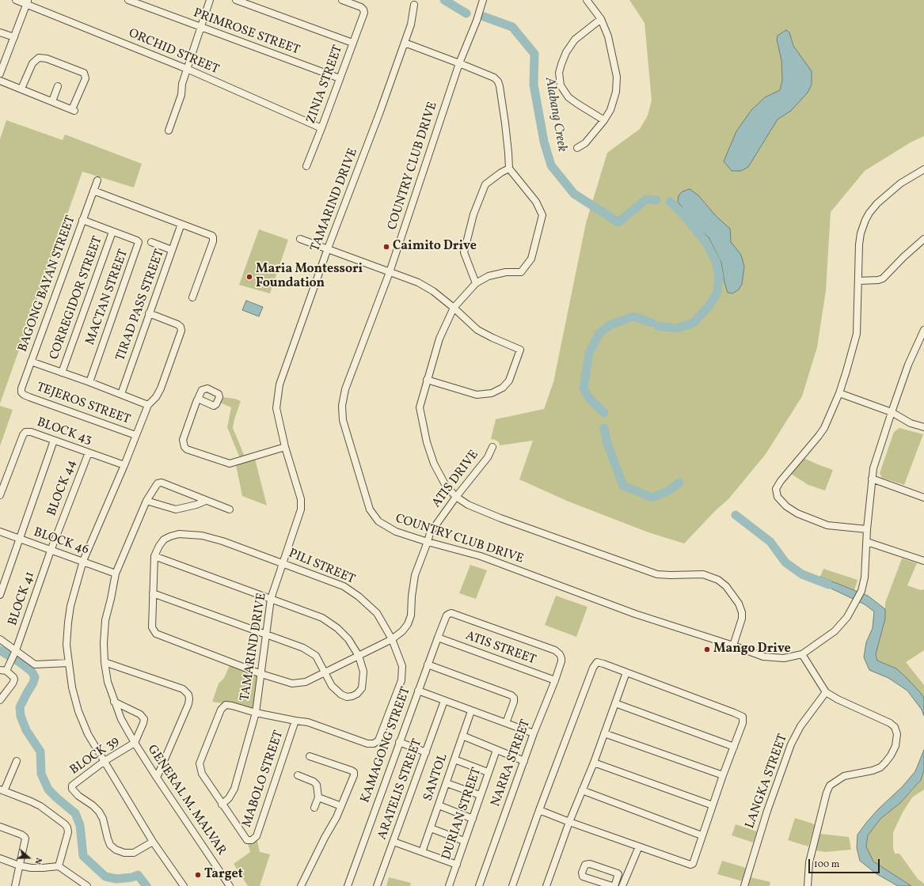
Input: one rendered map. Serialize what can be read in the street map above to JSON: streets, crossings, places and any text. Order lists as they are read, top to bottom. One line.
{"streets":{"street":["PRIMROSE STREET","ORCHID STREET","ZINIA STREET","COUNTRY CLUB DRIVE","TAMARIND DRIVE","BAGONG BAYAN STREET","MACTAN STREET","CORREGIDOR STREET","TIRAD PASS STREET","TEJEROS STREET","BLOCK 43","ATIS DRIVE","BLOCK 44","BLOCK 46","PILI STREET","BLOCK 41","ATIS STREET","KAMAGONG STREET","BLOCK 39","NARRA STREET","SANTOL","MABOLO STREET","LANGKA STREET","ARATELIS STREET","GENERAL M. MALVAR","DURIAN STREET"]},"crossings":[["PRIMROSE STREET","ZINIA STREET"],["ORCHID STREET","ZINIA STREET"],["COUNTRY CLUB DRIVE","ATIS DRIVE"],["TAMARIND DRIVE","PILI STREET"],["TAMARIND DRIVE","MABOLO STREET"],["BAGONG BAYAN STREET","MACTAN STREET"],["BAGONG BAYAN STREET","TEJEROS STREET"],["MACTAN STREET","CORREGIDOR STREET"],["BLOCK 43","BLOCK 44"],["ATIS DRIVE","PILI STREET"],["BLOCK 44","BLOCK 46"],["BLOCK 44","BLOCK 41"],["BLOCK 46","BLOCK 41"],["BLOCK 46","GENERAL M. MALVAR"],["ATIS STREET","KAMAGONG STREET"],["ATIS STREET","NARRA STREET"],["KAMAGONG STREET","NARRA STREET"],["BLOCK 39","GENERAL M. MALVAR"]],"water":["Alabang Creek"],"places":["Caimito Drive","Maria Montessori Foundation","Mango Drive","Target"],"scale_bar":"100 m","north":"right"}
